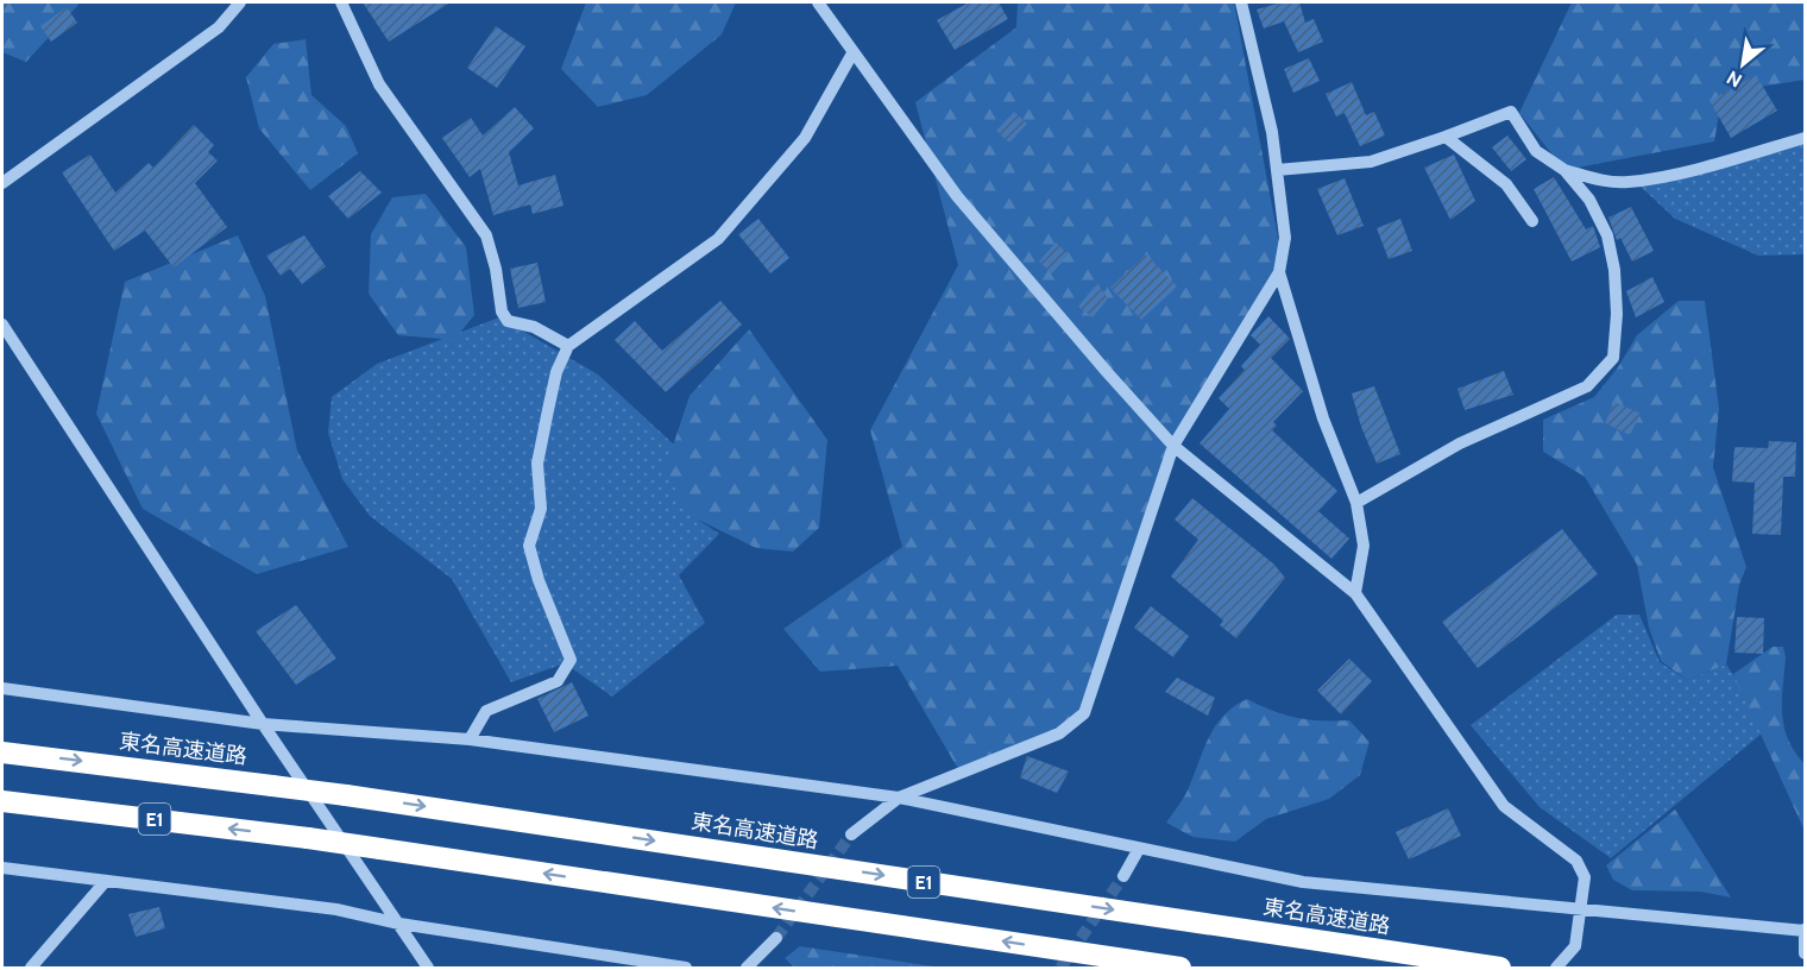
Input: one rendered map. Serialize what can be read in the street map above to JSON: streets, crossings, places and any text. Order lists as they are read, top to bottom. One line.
{"streets":{"highway":["東名高速道路","E1"]},"north":"bottom left"}
